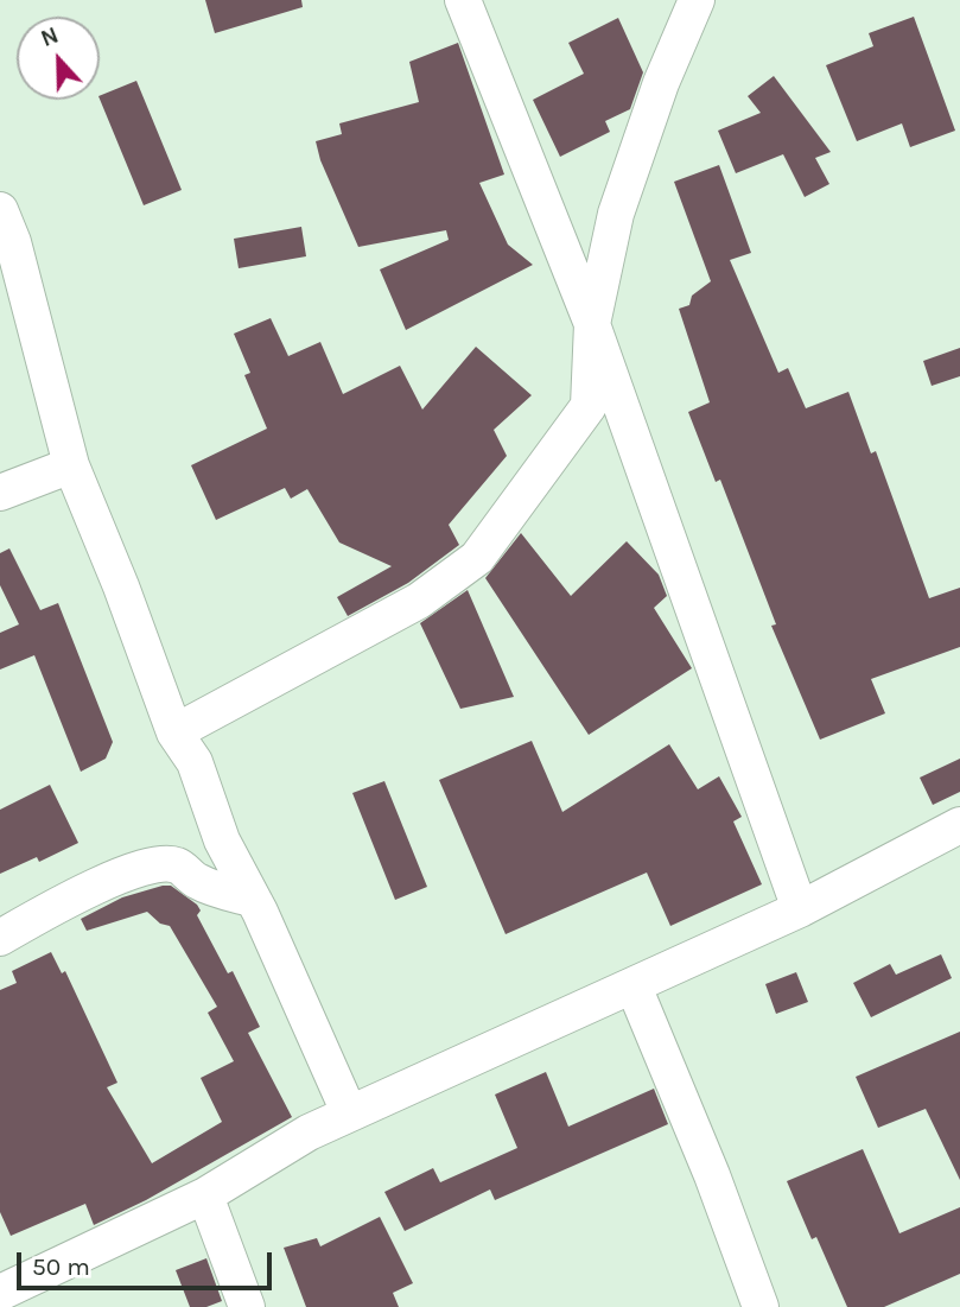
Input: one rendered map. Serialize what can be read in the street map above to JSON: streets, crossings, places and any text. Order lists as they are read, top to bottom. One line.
{"scale_bar":"50 m","north":"top"}
